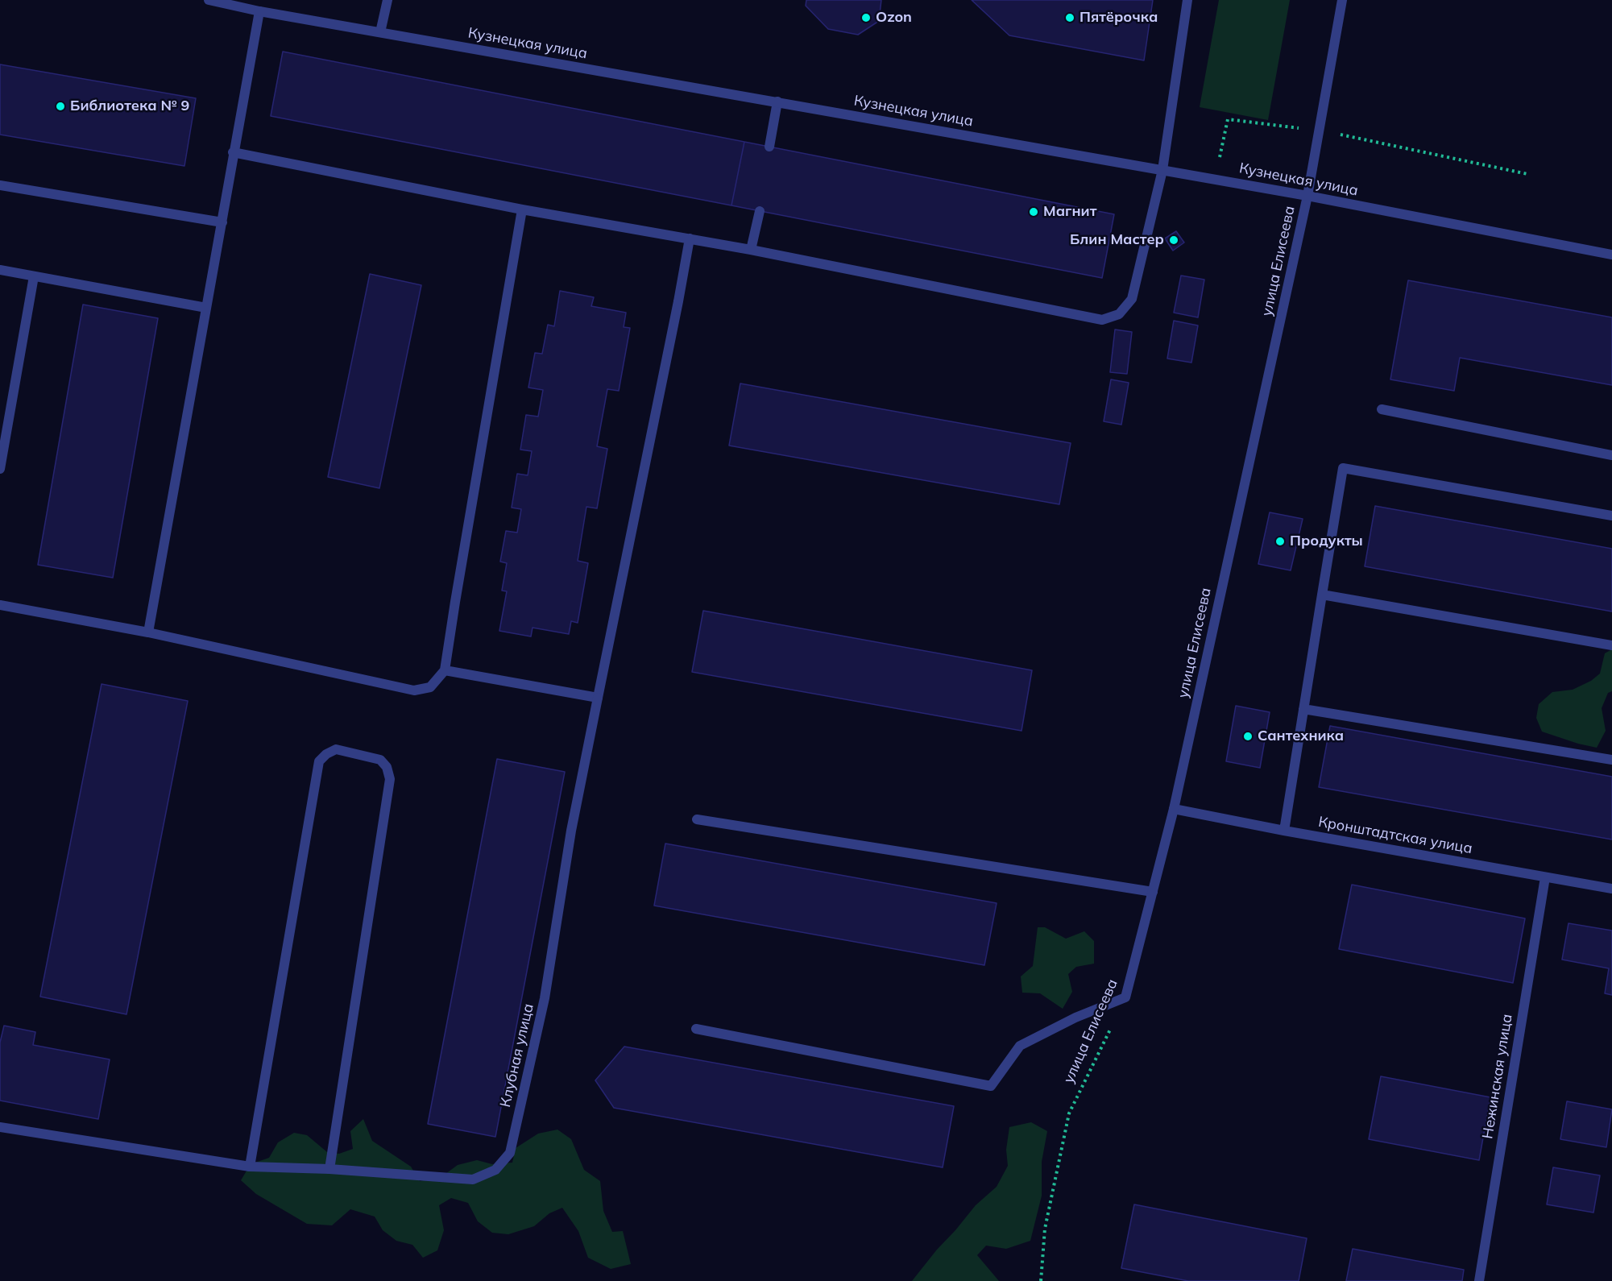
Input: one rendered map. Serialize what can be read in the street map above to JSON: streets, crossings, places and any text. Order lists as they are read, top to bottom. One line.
{"streets":{"street":["Кузнецкая улица","улица Елисеева","Кронштадтская улица","Клубная улица","Нежинская улица"]},"crossings":[["Кузнецкая улица","улица Елисеева"],["улица Елисеева","Кронштадтская улица"],["Кронштадтская улица","Нежинская улица"]],"places":["Ozon","Пятёрочка","Библиотека № 9","Магнит","Блин Мастер","Продукты","Сантехника"]}
